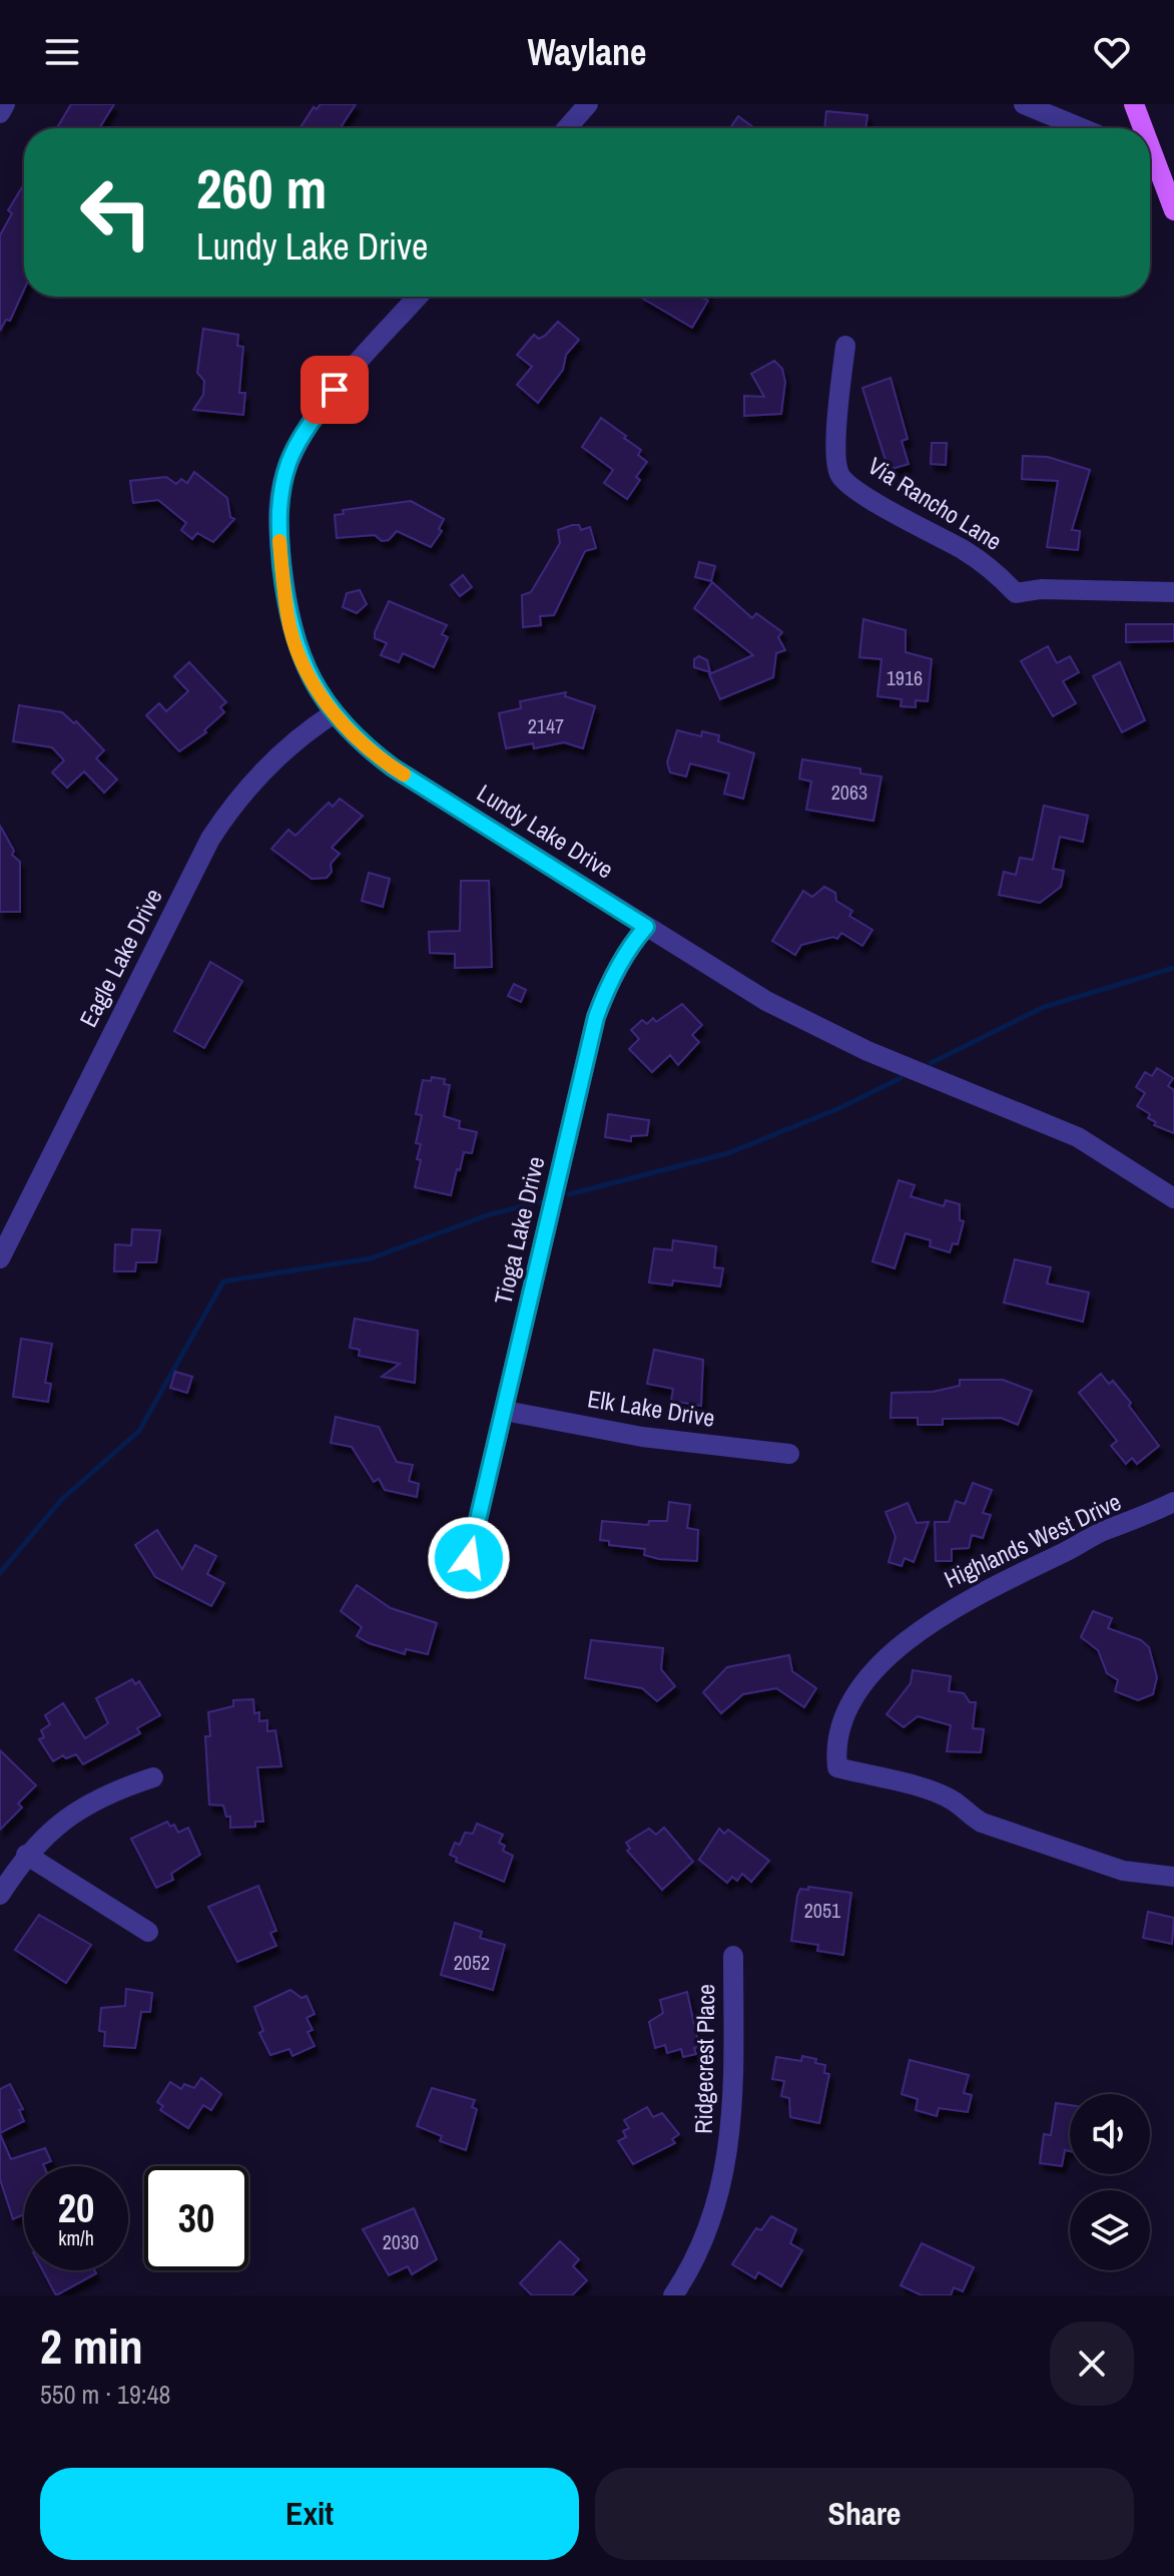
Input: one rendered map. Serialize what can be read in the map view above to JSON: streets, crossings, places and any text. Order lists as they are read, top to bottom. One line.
{"streets":{"street":["Via Rancho Lane","Lundy Lake Drive","Eagle Lake Drive","Tioga Lake Drive","Elk Lake Drive","Highlands West Drive","Ridgecrest Place"]},"crossings":[["Lundy Lake Drive","Eagle Lake Drive"],["Lundy Lake Drive","Tioga Lake Drive"],["Tioga Lake Drive","Elk Lake Drive"]],"house_numbers":["1916","2147","2063","2051","2052","2030"],"page":{"header":"Waylane","turn":["260 m","Lundy Lake Drive"],"speed":"20 km/h","limit":"30","heading":["2 min","550 m · 19:48"],"buttons":["Exit","Share"]}}
